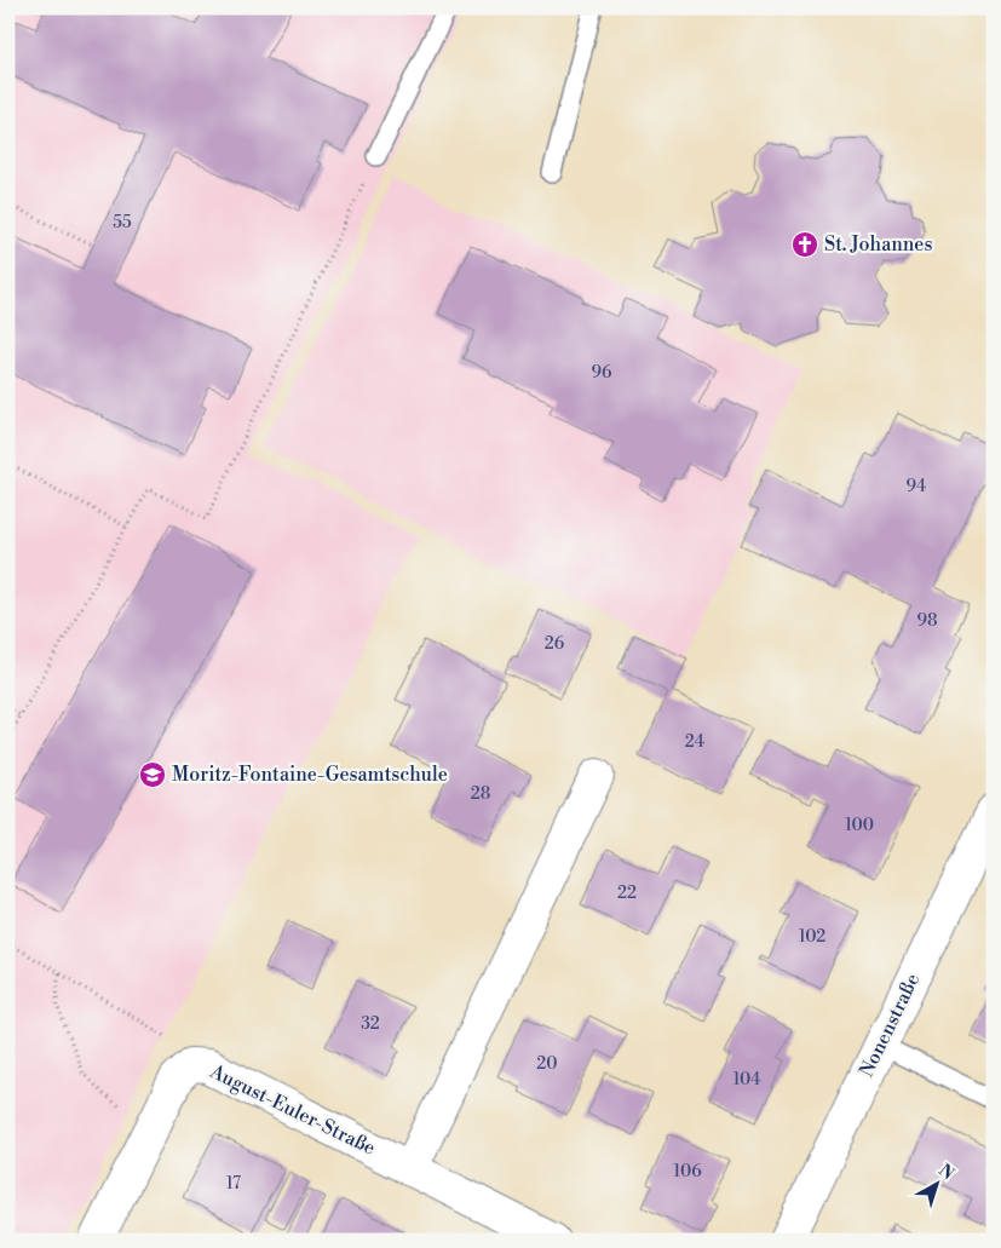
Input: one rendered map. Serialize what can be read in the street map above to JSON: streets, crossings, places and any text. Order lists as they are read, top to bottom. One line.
{"streets":{"street":["Nonenstraße","August-Euler-Straße"]},"places":{"church":["St. Johannes"],"school or university":["Moritz-Fontaine-Gesamtschule"]},"house_numbers":["55","96","94","98","26","24","28","100","22","102","32","20","104","106","17"],"north":"top right"}
